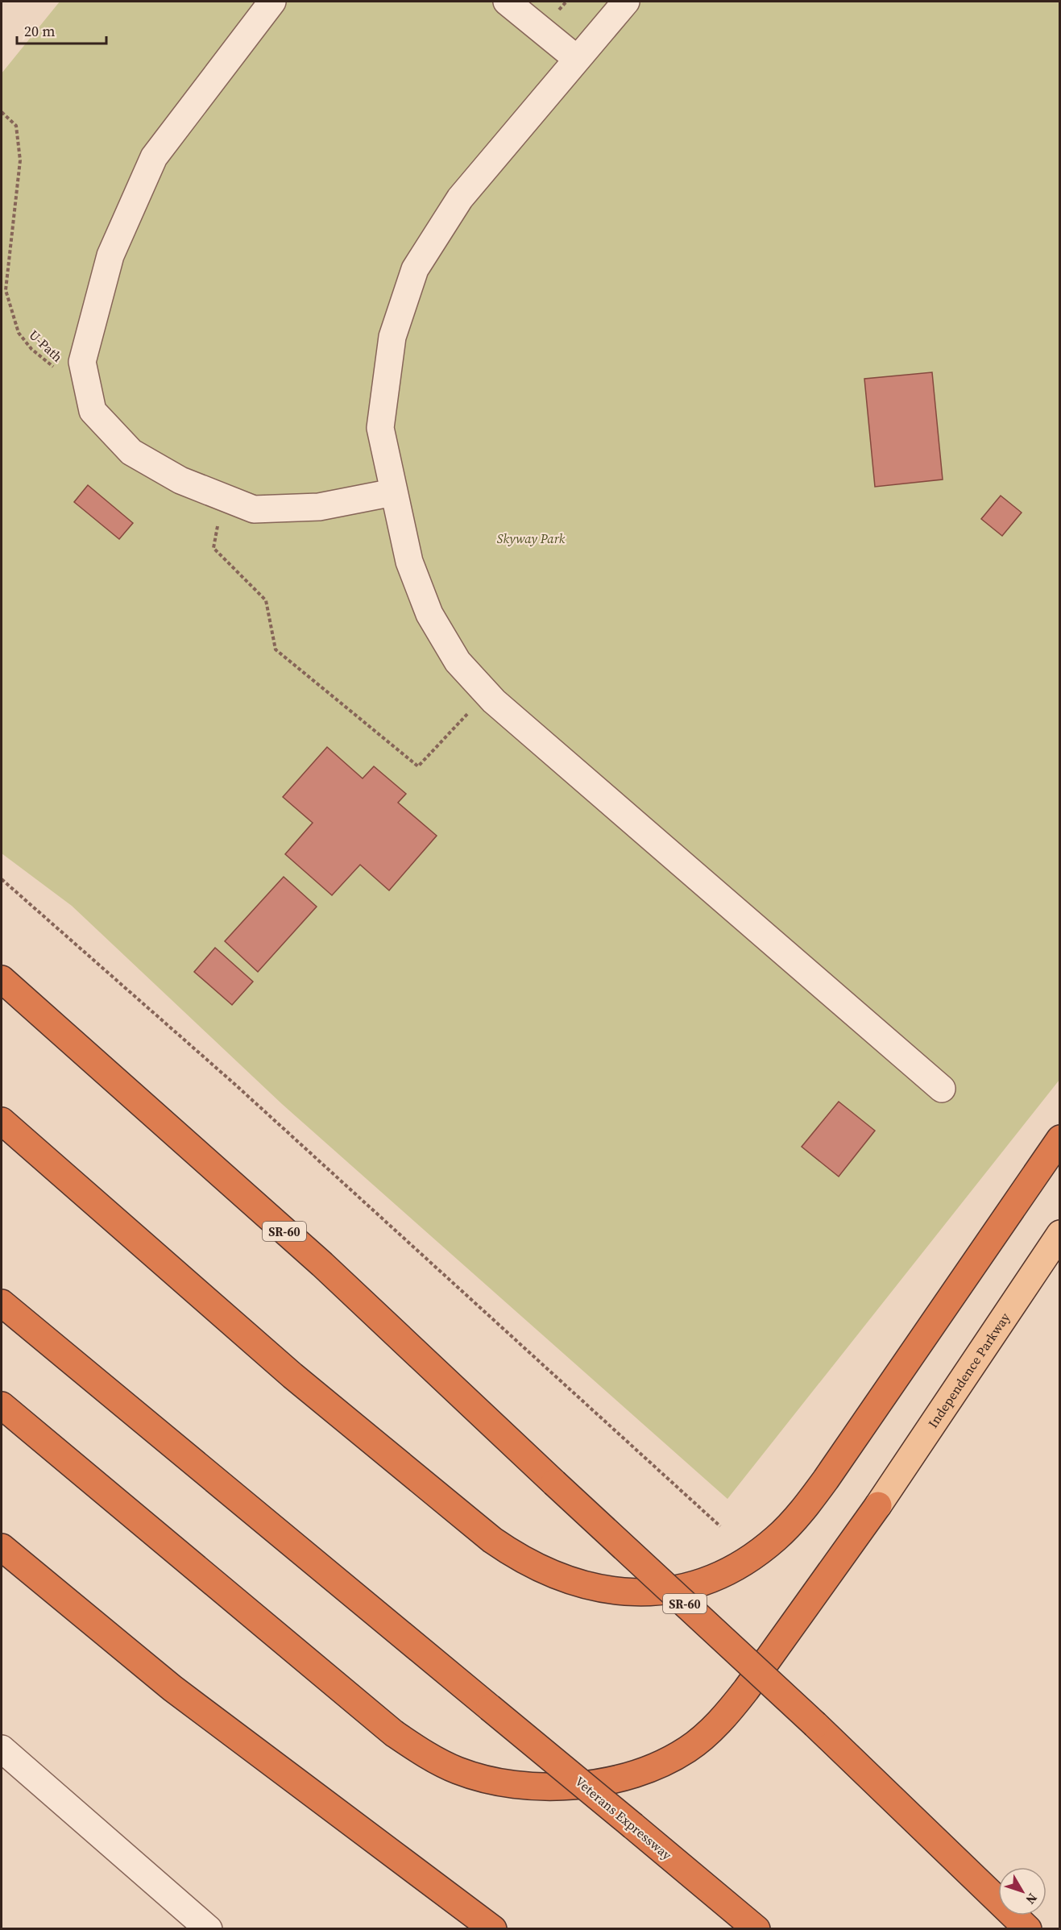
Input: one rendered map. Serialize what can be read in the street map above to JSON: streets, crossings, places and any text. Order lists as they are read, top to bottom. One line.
{"streets":{"highway":["SR-60","Veterans Expressway"],"main road":["Independence Parkway"],"path":["U-Path"]},"parks":["Skyway Park"],"scale_bar":"20 m","north":"bottom right"}
